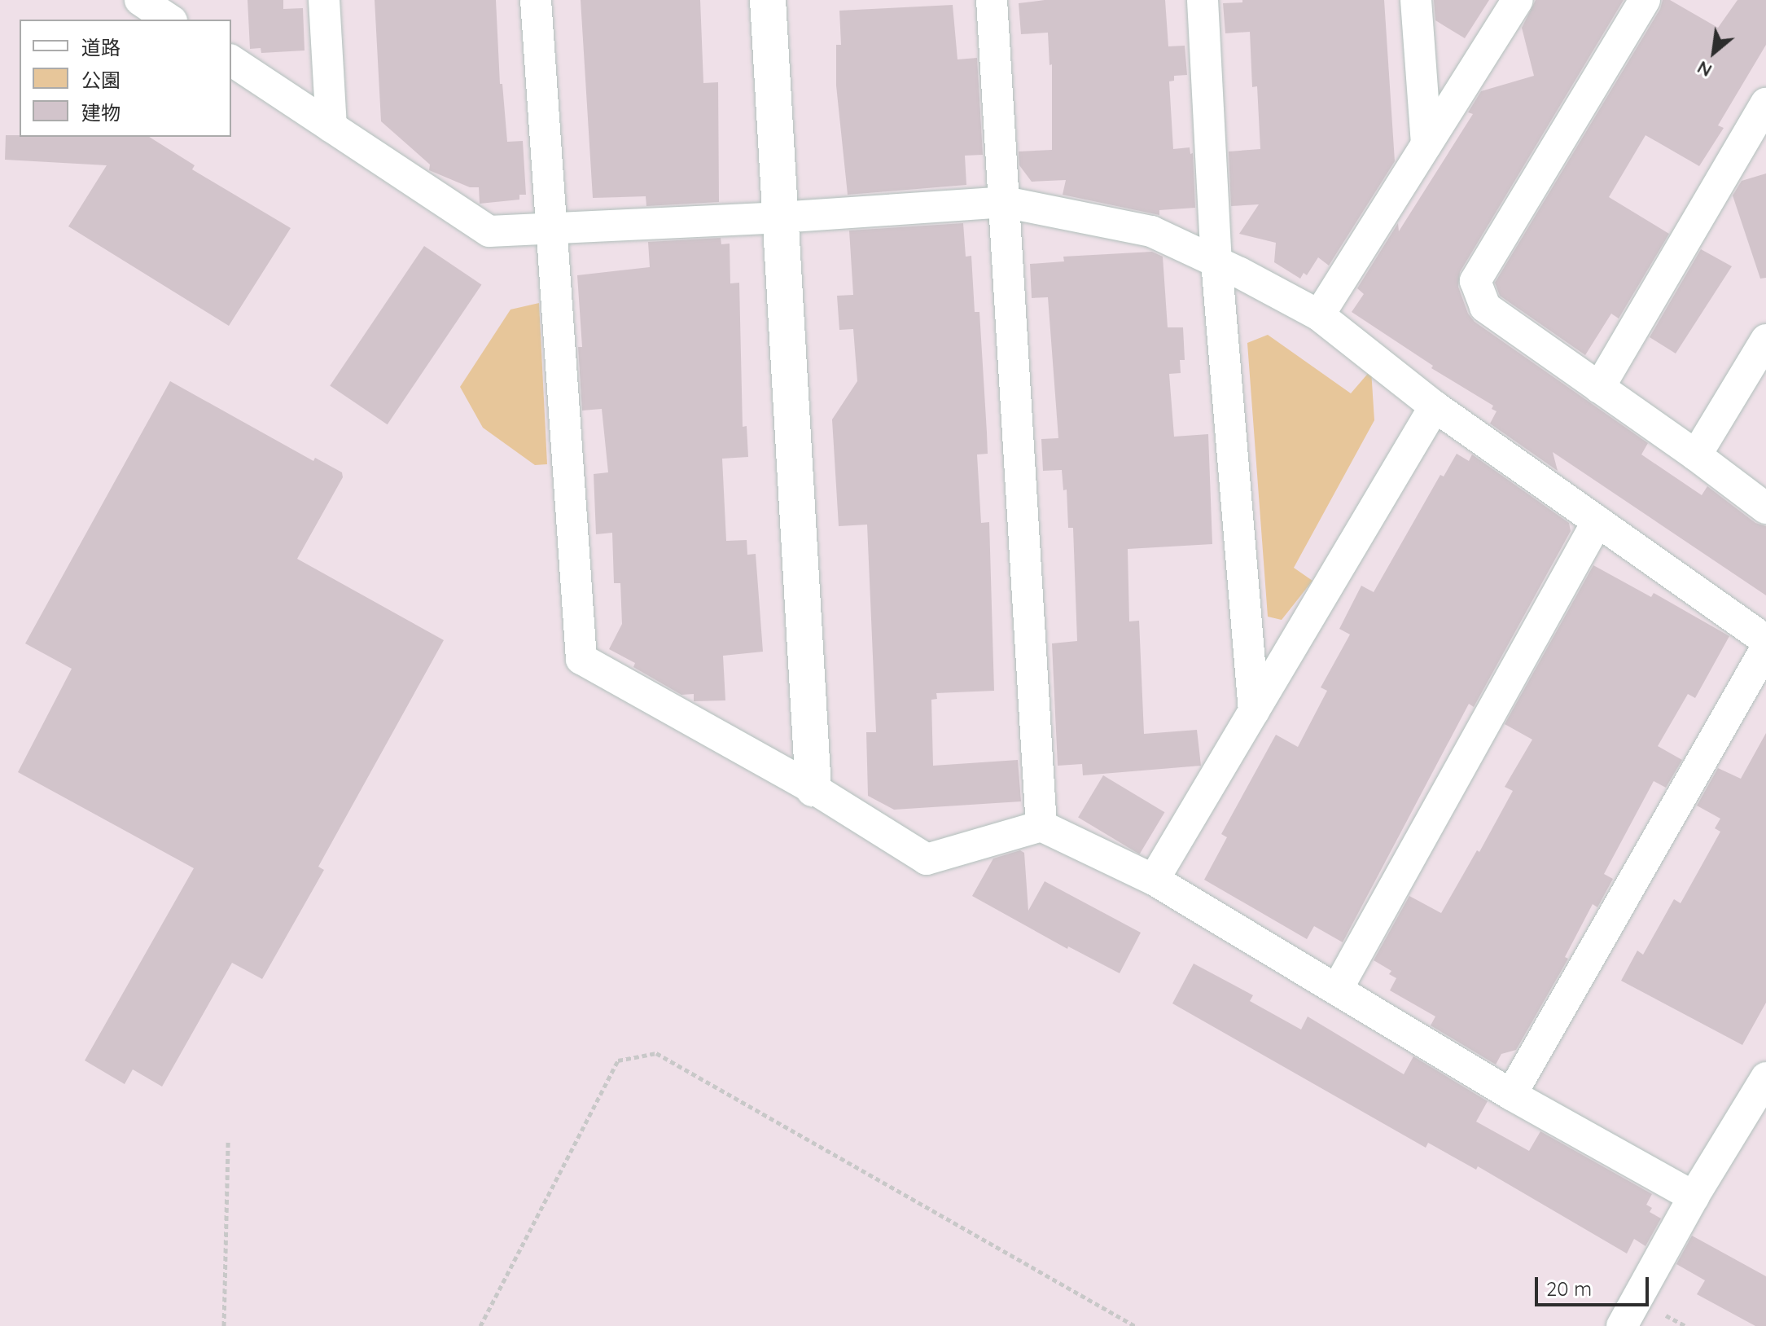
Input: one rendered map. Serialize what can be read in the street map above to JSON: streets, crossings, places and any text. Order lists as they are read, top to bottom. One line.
{"legend":["道路","公園","建物"],"scale_bar":"20 m","north":"bottom left"}
